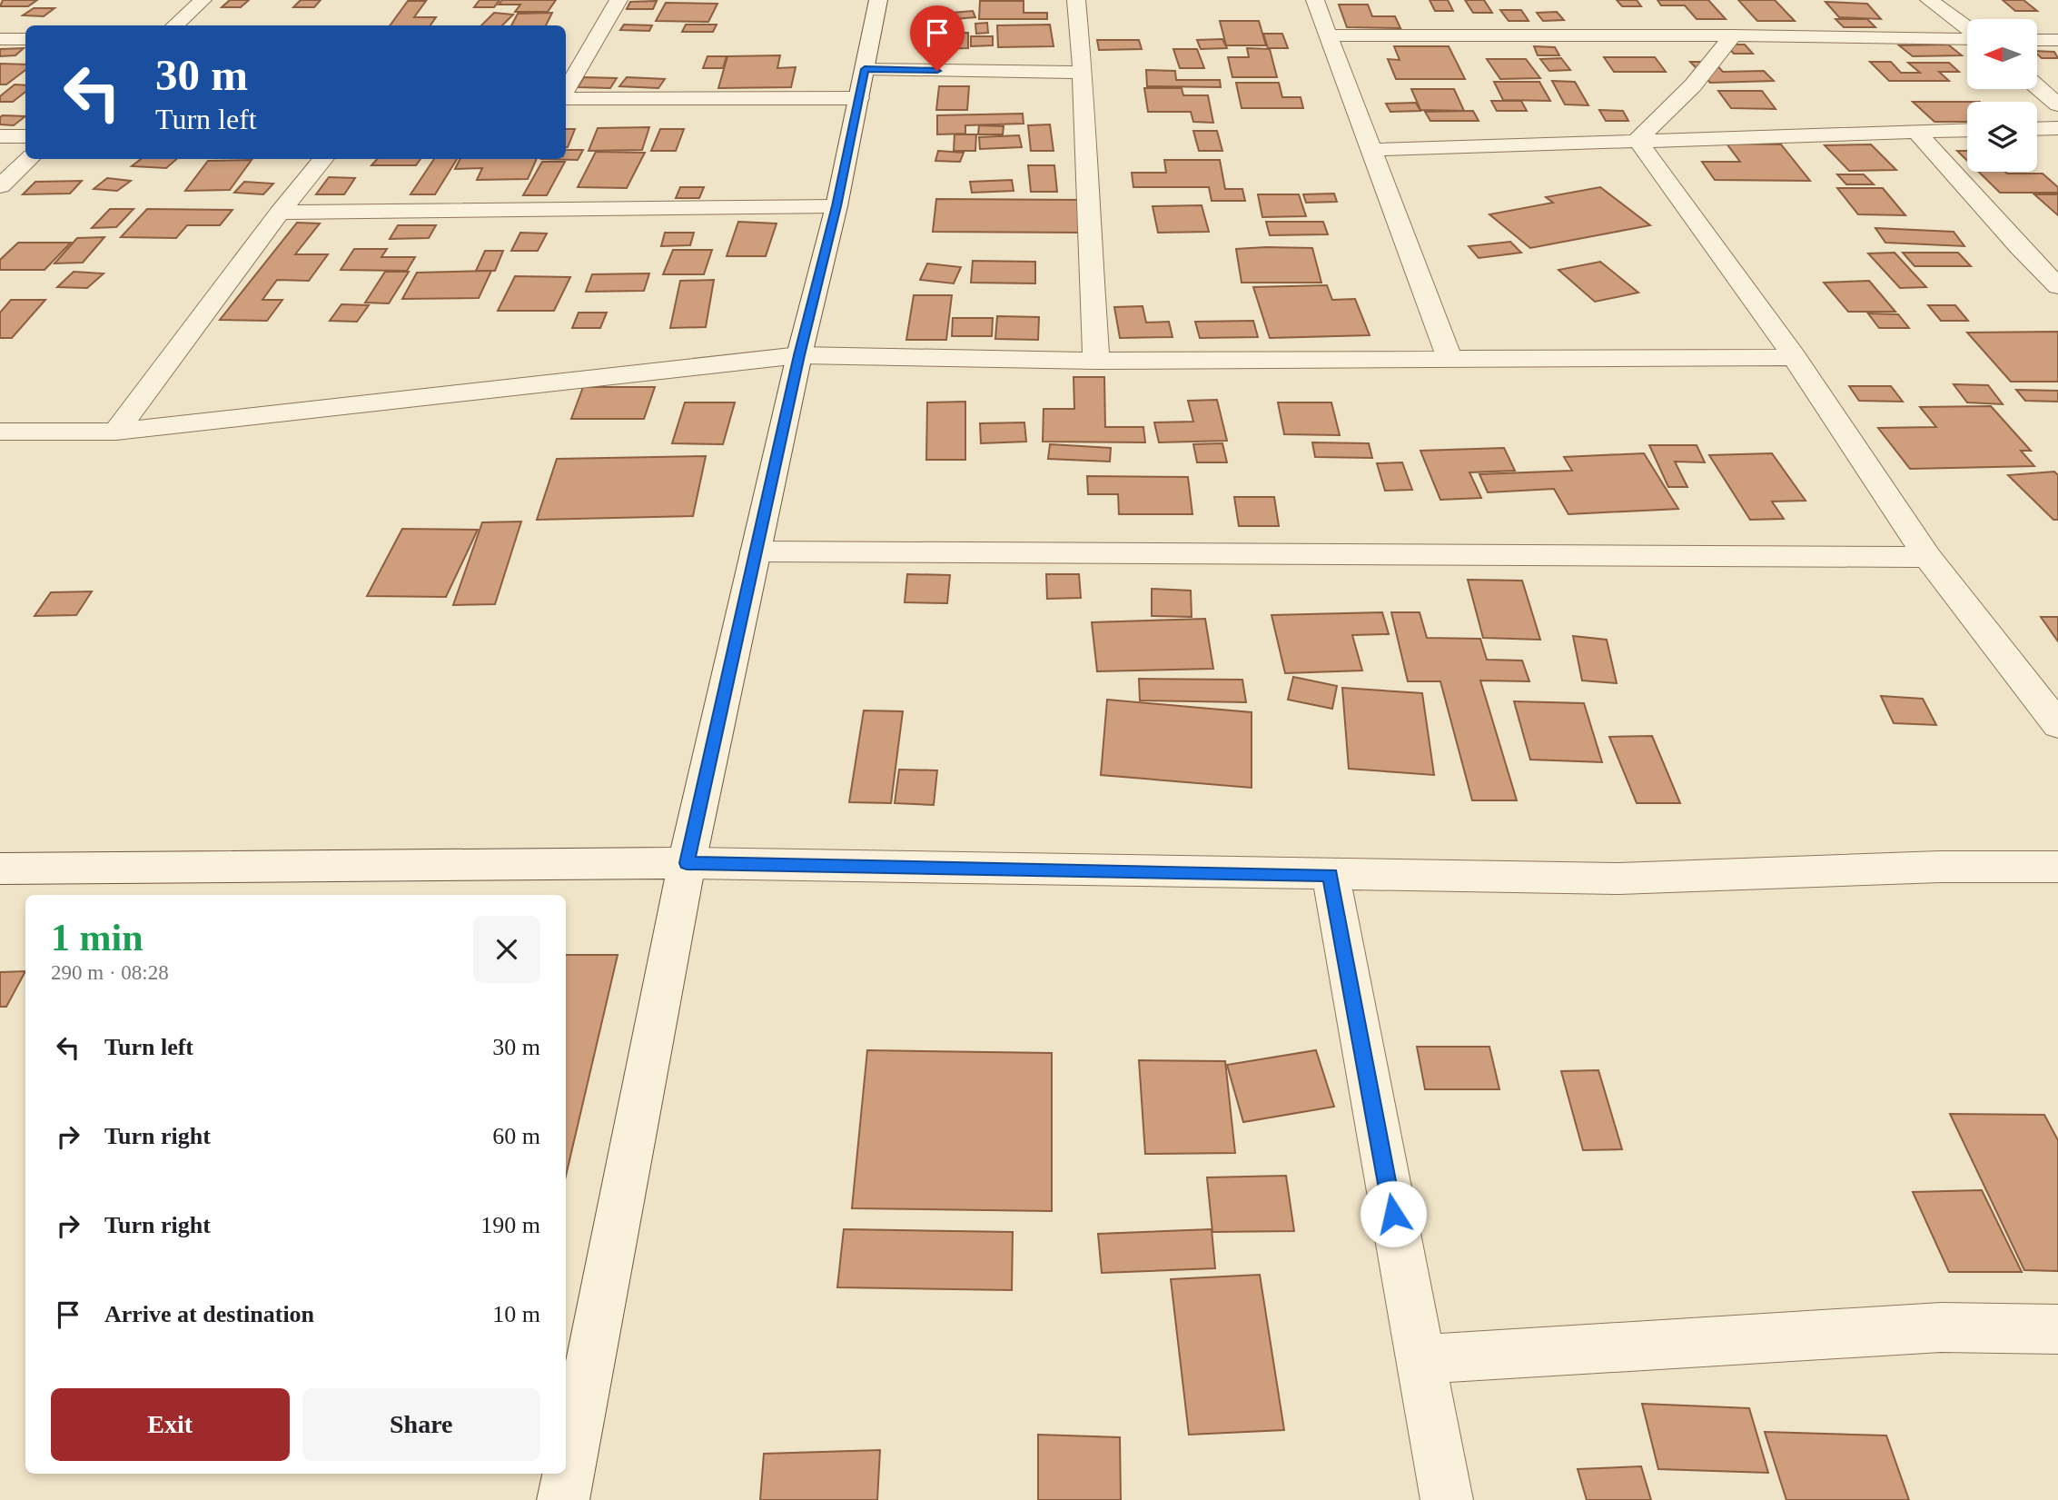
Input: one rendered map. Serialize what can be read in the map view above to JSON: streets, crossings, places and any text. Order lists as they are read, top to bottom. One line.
{"north":"left","page":{"turn":["30 m","Turn left"],"heading":["1 min","290 m · 08:28"],"list":[{"name":"Turn left","value":"30 m"},{"name":"Turn right","value":"60 m"},{"name":"Turn right","value":"190 m"},{"name":"Arrive at destination","value":"10 m"}],"buttons":["Exit","Share"]}}
